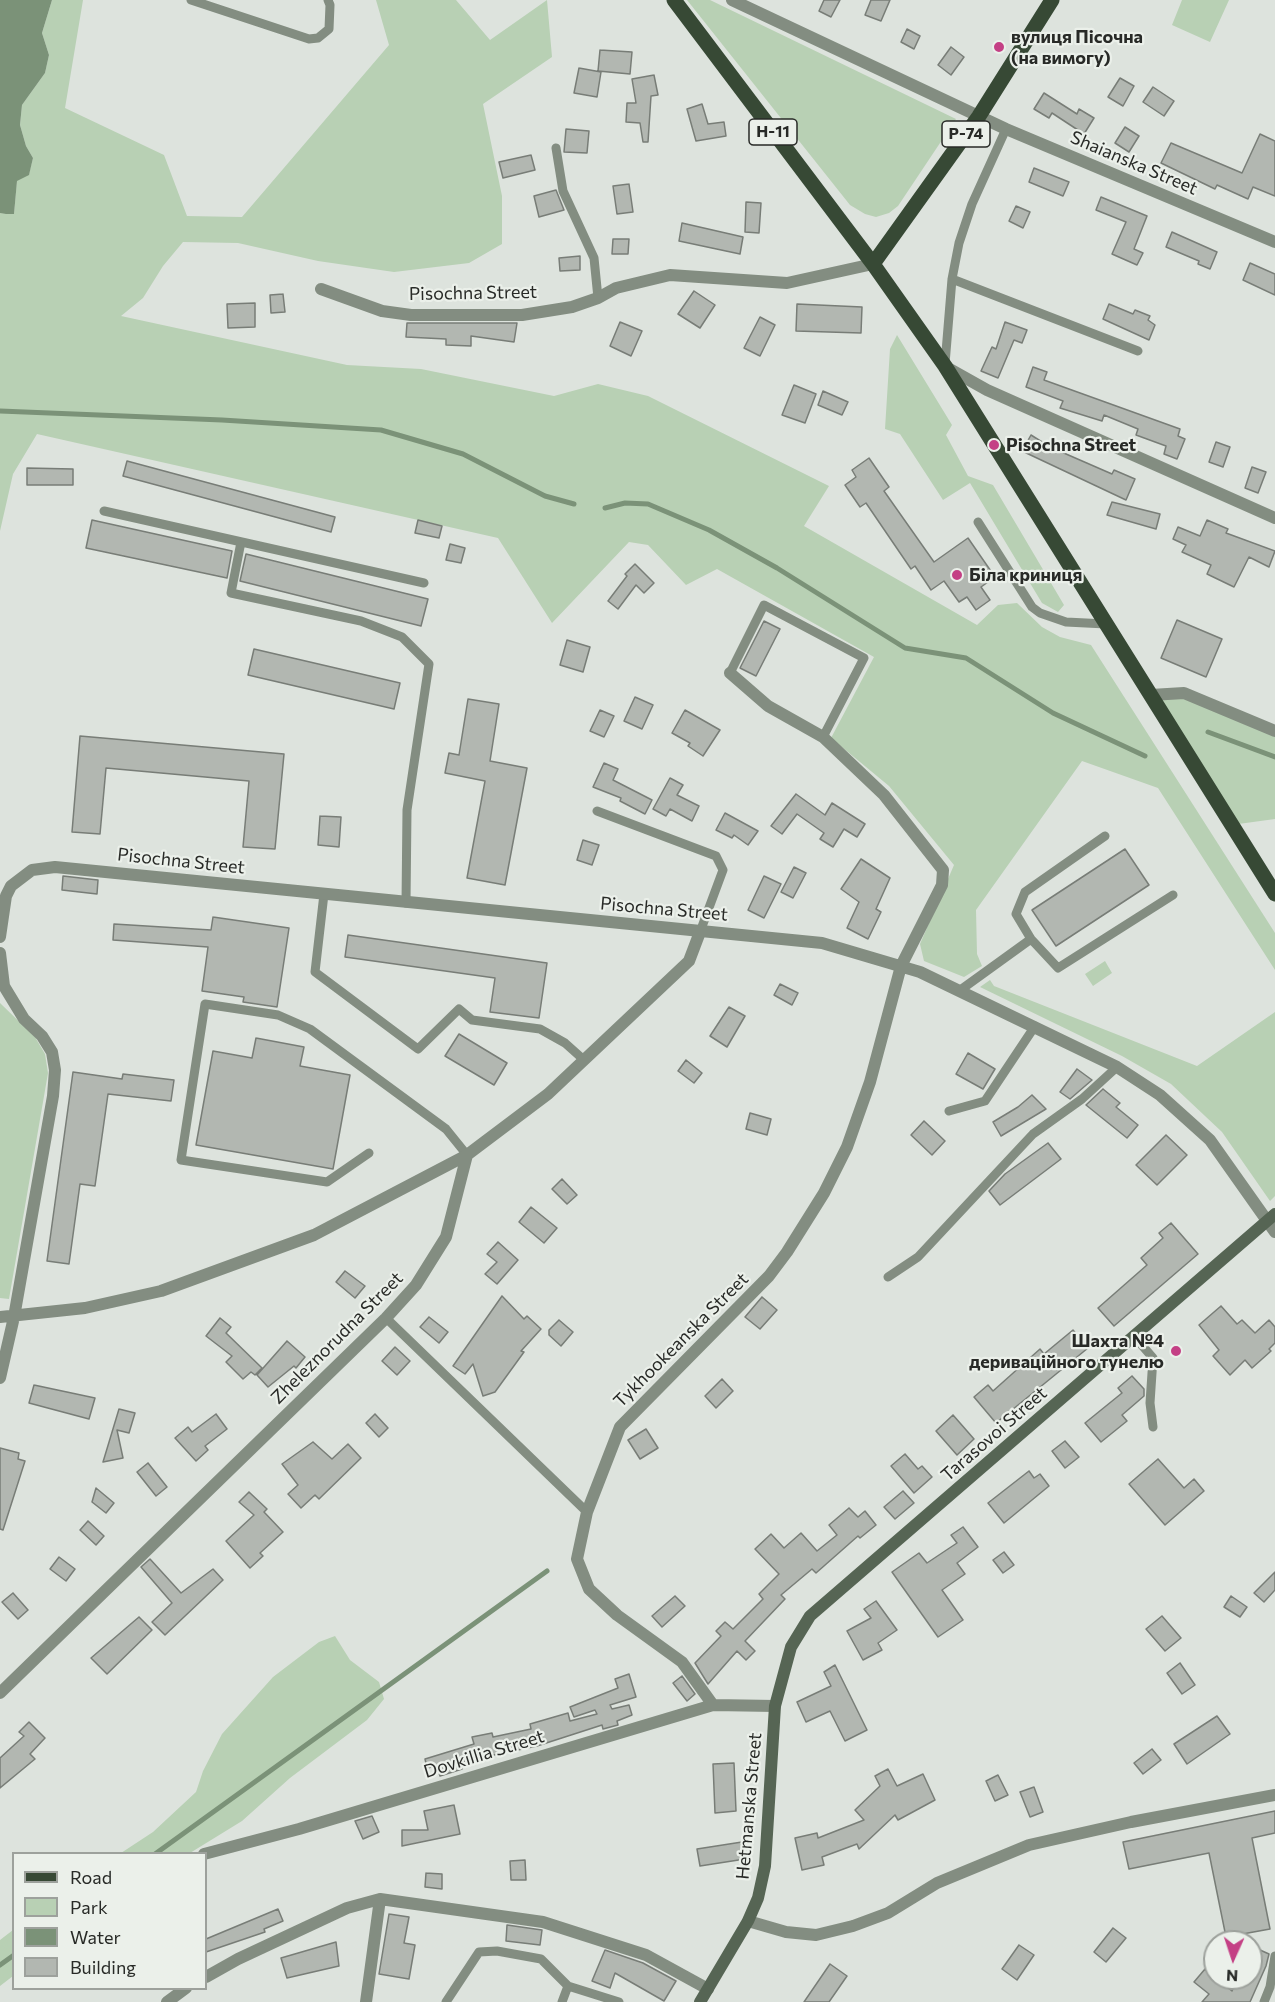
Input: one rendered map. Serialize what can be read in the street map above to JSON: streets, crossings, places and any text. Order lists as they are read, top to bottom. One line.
{"streets":{"main road":["Н-11","Р-74"],"street":["Shaianska Street","Pisochna Street","Zheleznorudna Street","Tykhookeanska Street","Tarasovoi Street","Dovkillia Street","Hetmanska Street"]},"crossings":[["Н-11","Р-74"],["Н-11","Pisochna Street"],["Р-74","Shaianska Street"],["Р-74","Pisochna Street"],["Pisochna Street","Tykhookeanska Street"],["Pisochna Street","Tarasovoi Street"],["Tykhookeanska Street","Dovkillia Street"],["Tarasovoi Street","Dovkillia Street"],["Tarasovoi Street","Hetmanska Street"],["Dovkillia Street","Hetmanska Street"]],"places":["вулиця Пісочна (на вимогу)","Pisochna Street","Біла криниця","Шахта №4 дериваційного тунелю"],"legend":["Road","Park","Water","Building"],"north":"bottom"}
